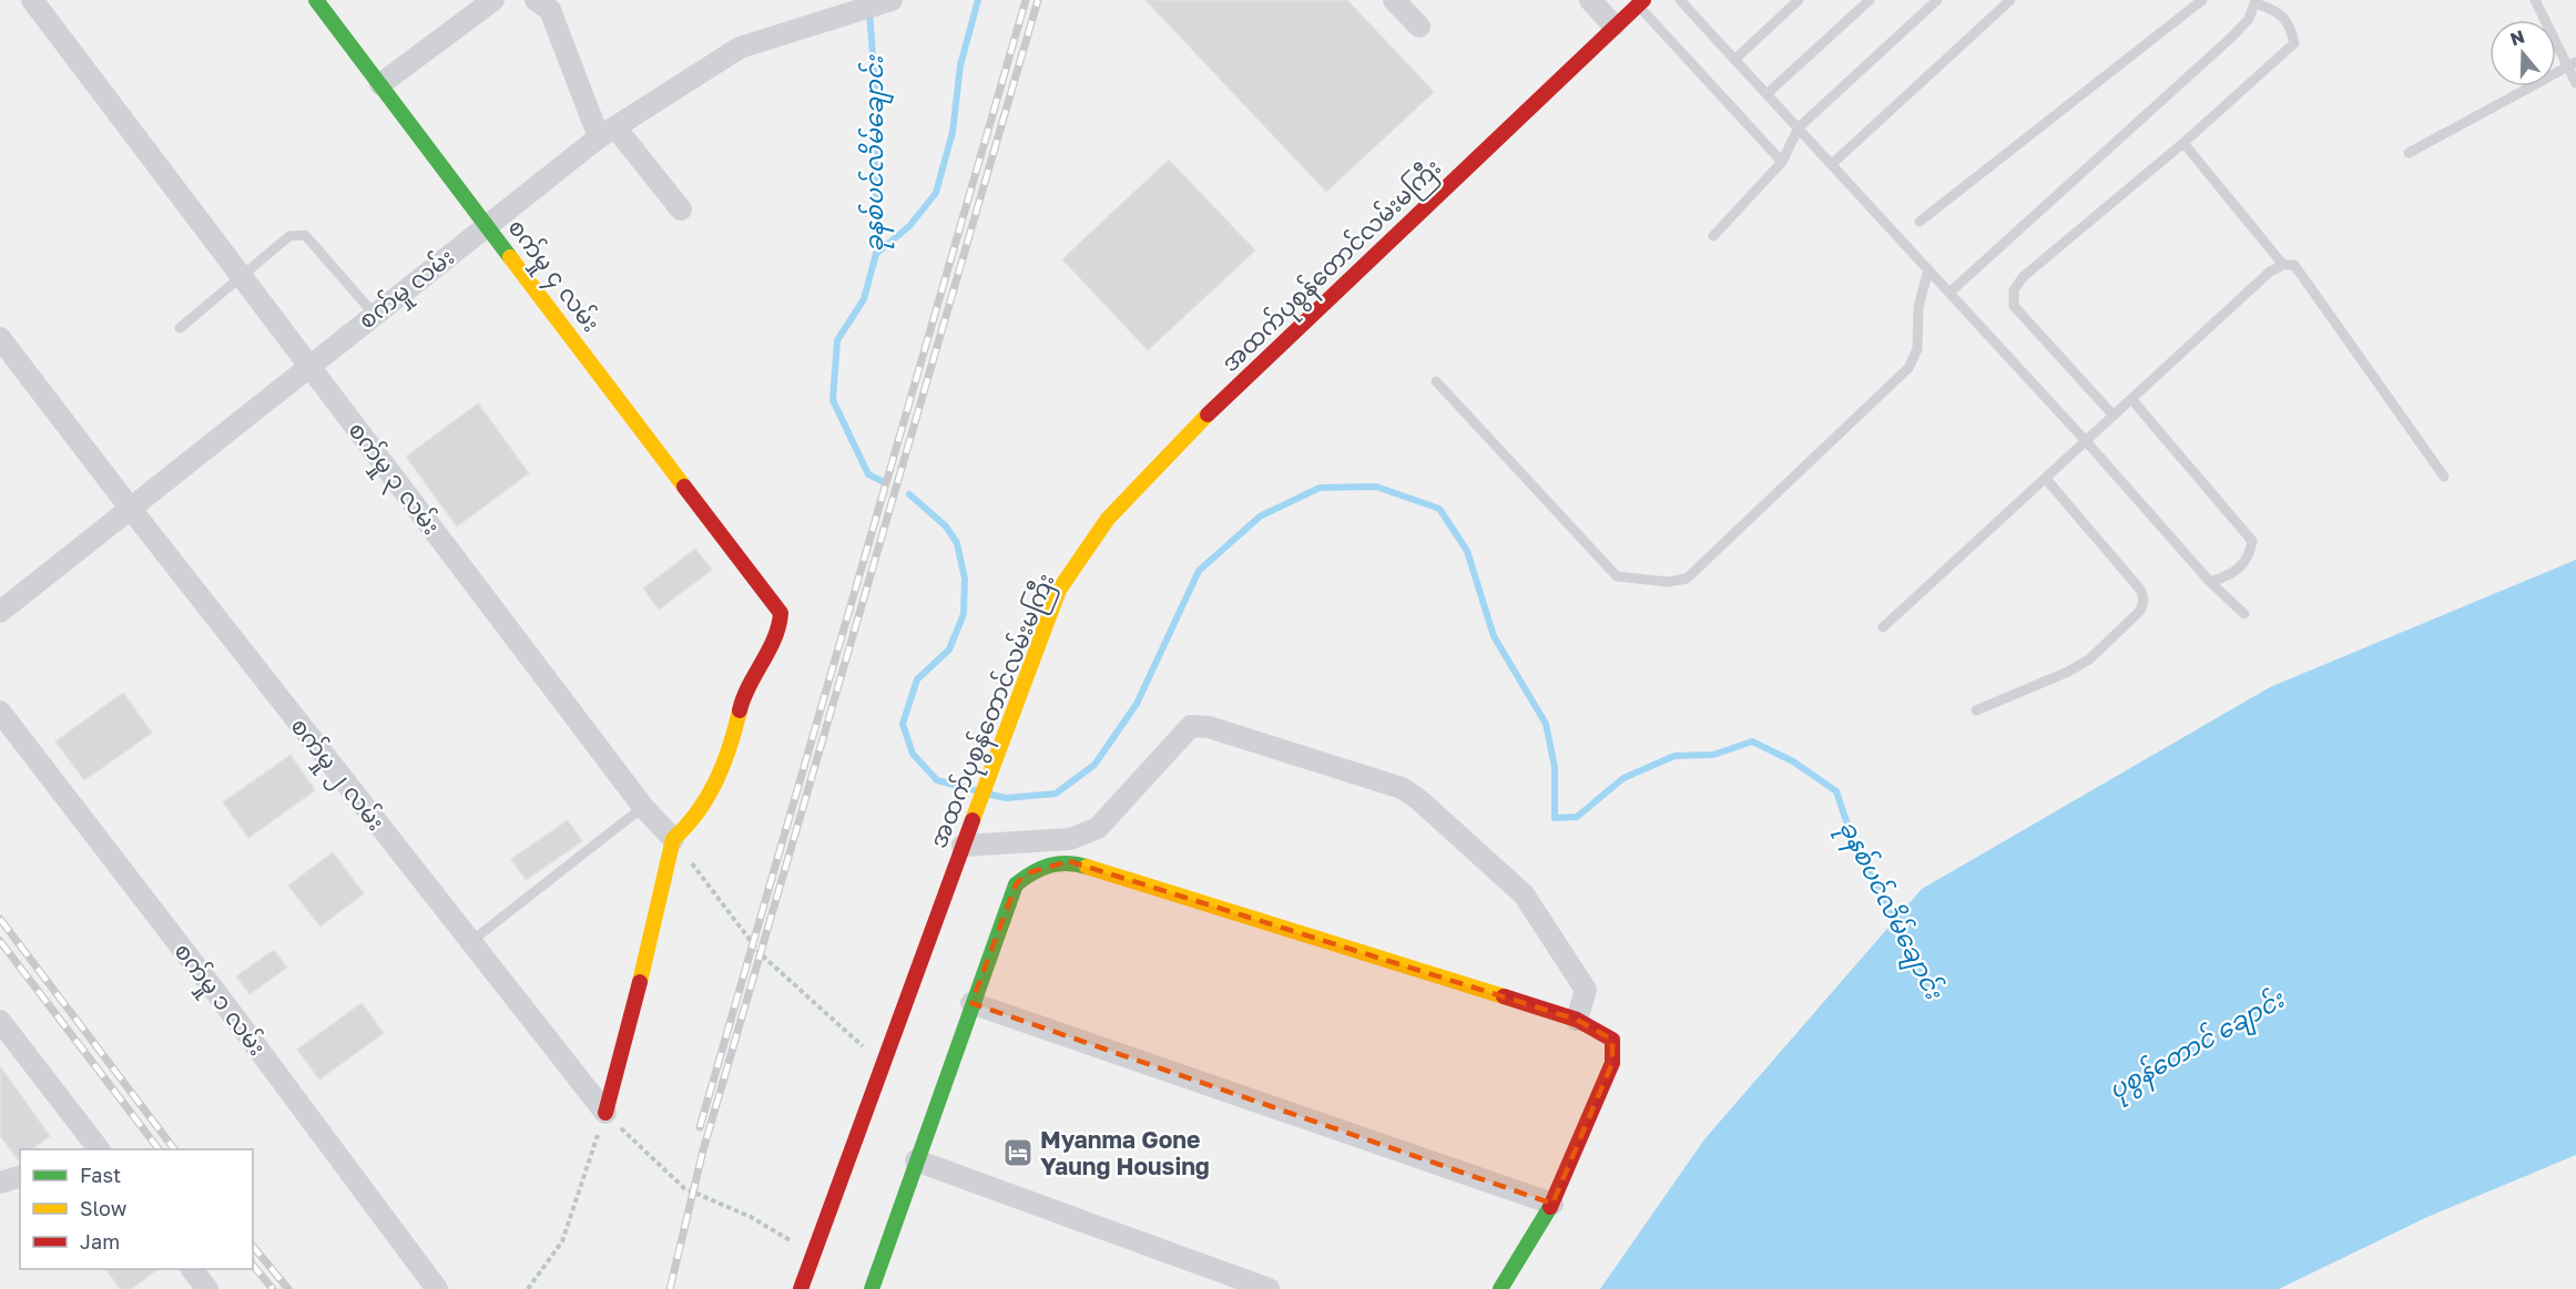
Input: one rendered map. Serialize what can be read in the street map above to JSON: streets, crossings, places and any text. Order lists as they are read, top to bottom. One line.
{"streets":{"street":["အထက်ပုစွန်တောင်လမ်းမကြီး","စက်မှု ၄ လမ်း","စက်မှု လမ်း","စက်မှု ၃ လမ်း","စက်မှု ၂ လမ်း","စက်မှု ၁ လမ်း"]},"crossings":[["စက်မှု ၄ လမ်း","စက်မှု လမ်း"],["စက်မှု ၄ လမ်း","စက်မှု ၃ လမ်း"],["စက်မှု လမ်း","စက်မှု ၃ လမ်း"],["စက်မှု လမ်း","စက်မှု ၂ လမ်း"]],"water":["ခုနစ်ပင်လိမ်ချောင်း","ပုစွန်တောင် ချောင်း"],"places":{"hotel":["Myanma Gone Yaung Housing"]},"legend":["Fast","Slow","Jam"],"north":"top"}
